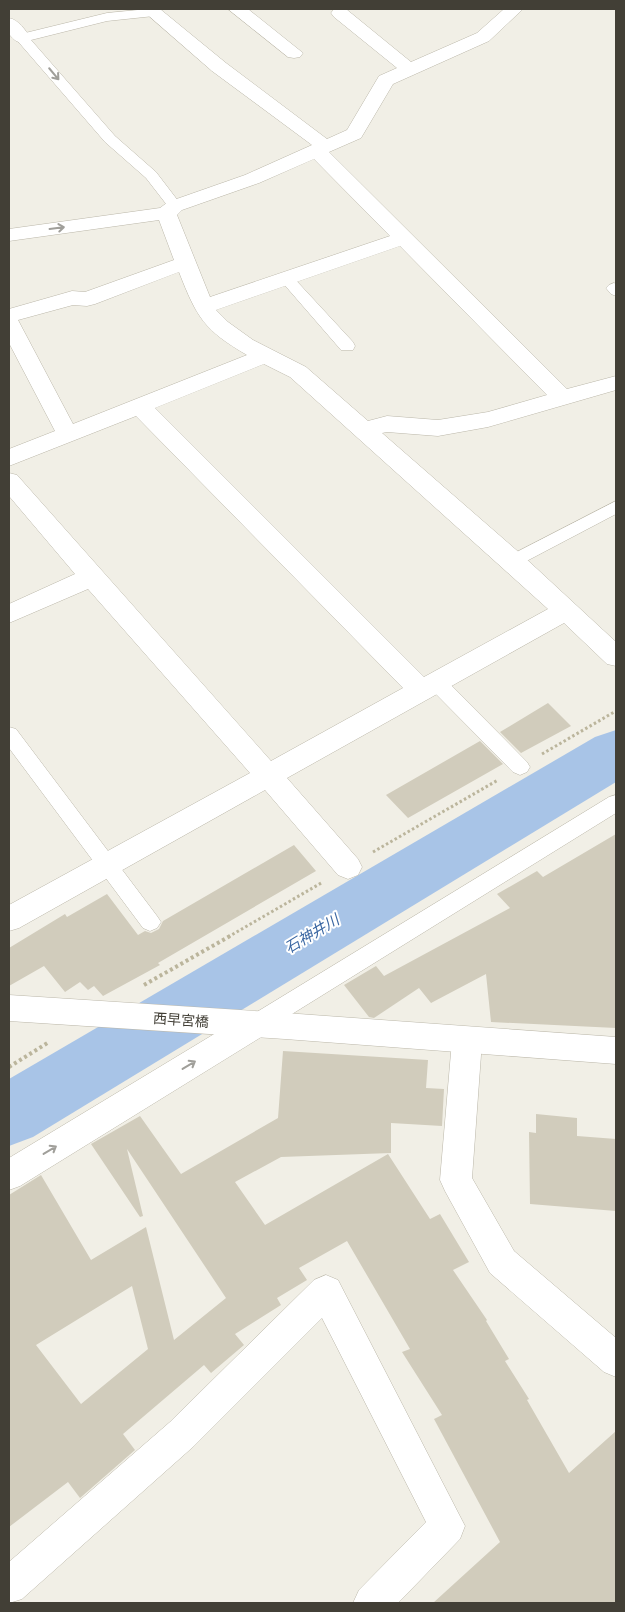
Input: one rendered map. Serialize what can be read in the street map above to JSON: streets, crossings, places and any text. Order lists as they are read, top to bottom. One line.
{"streets":{"street":["西早宮橋"]},"water":["石神井川"]}
